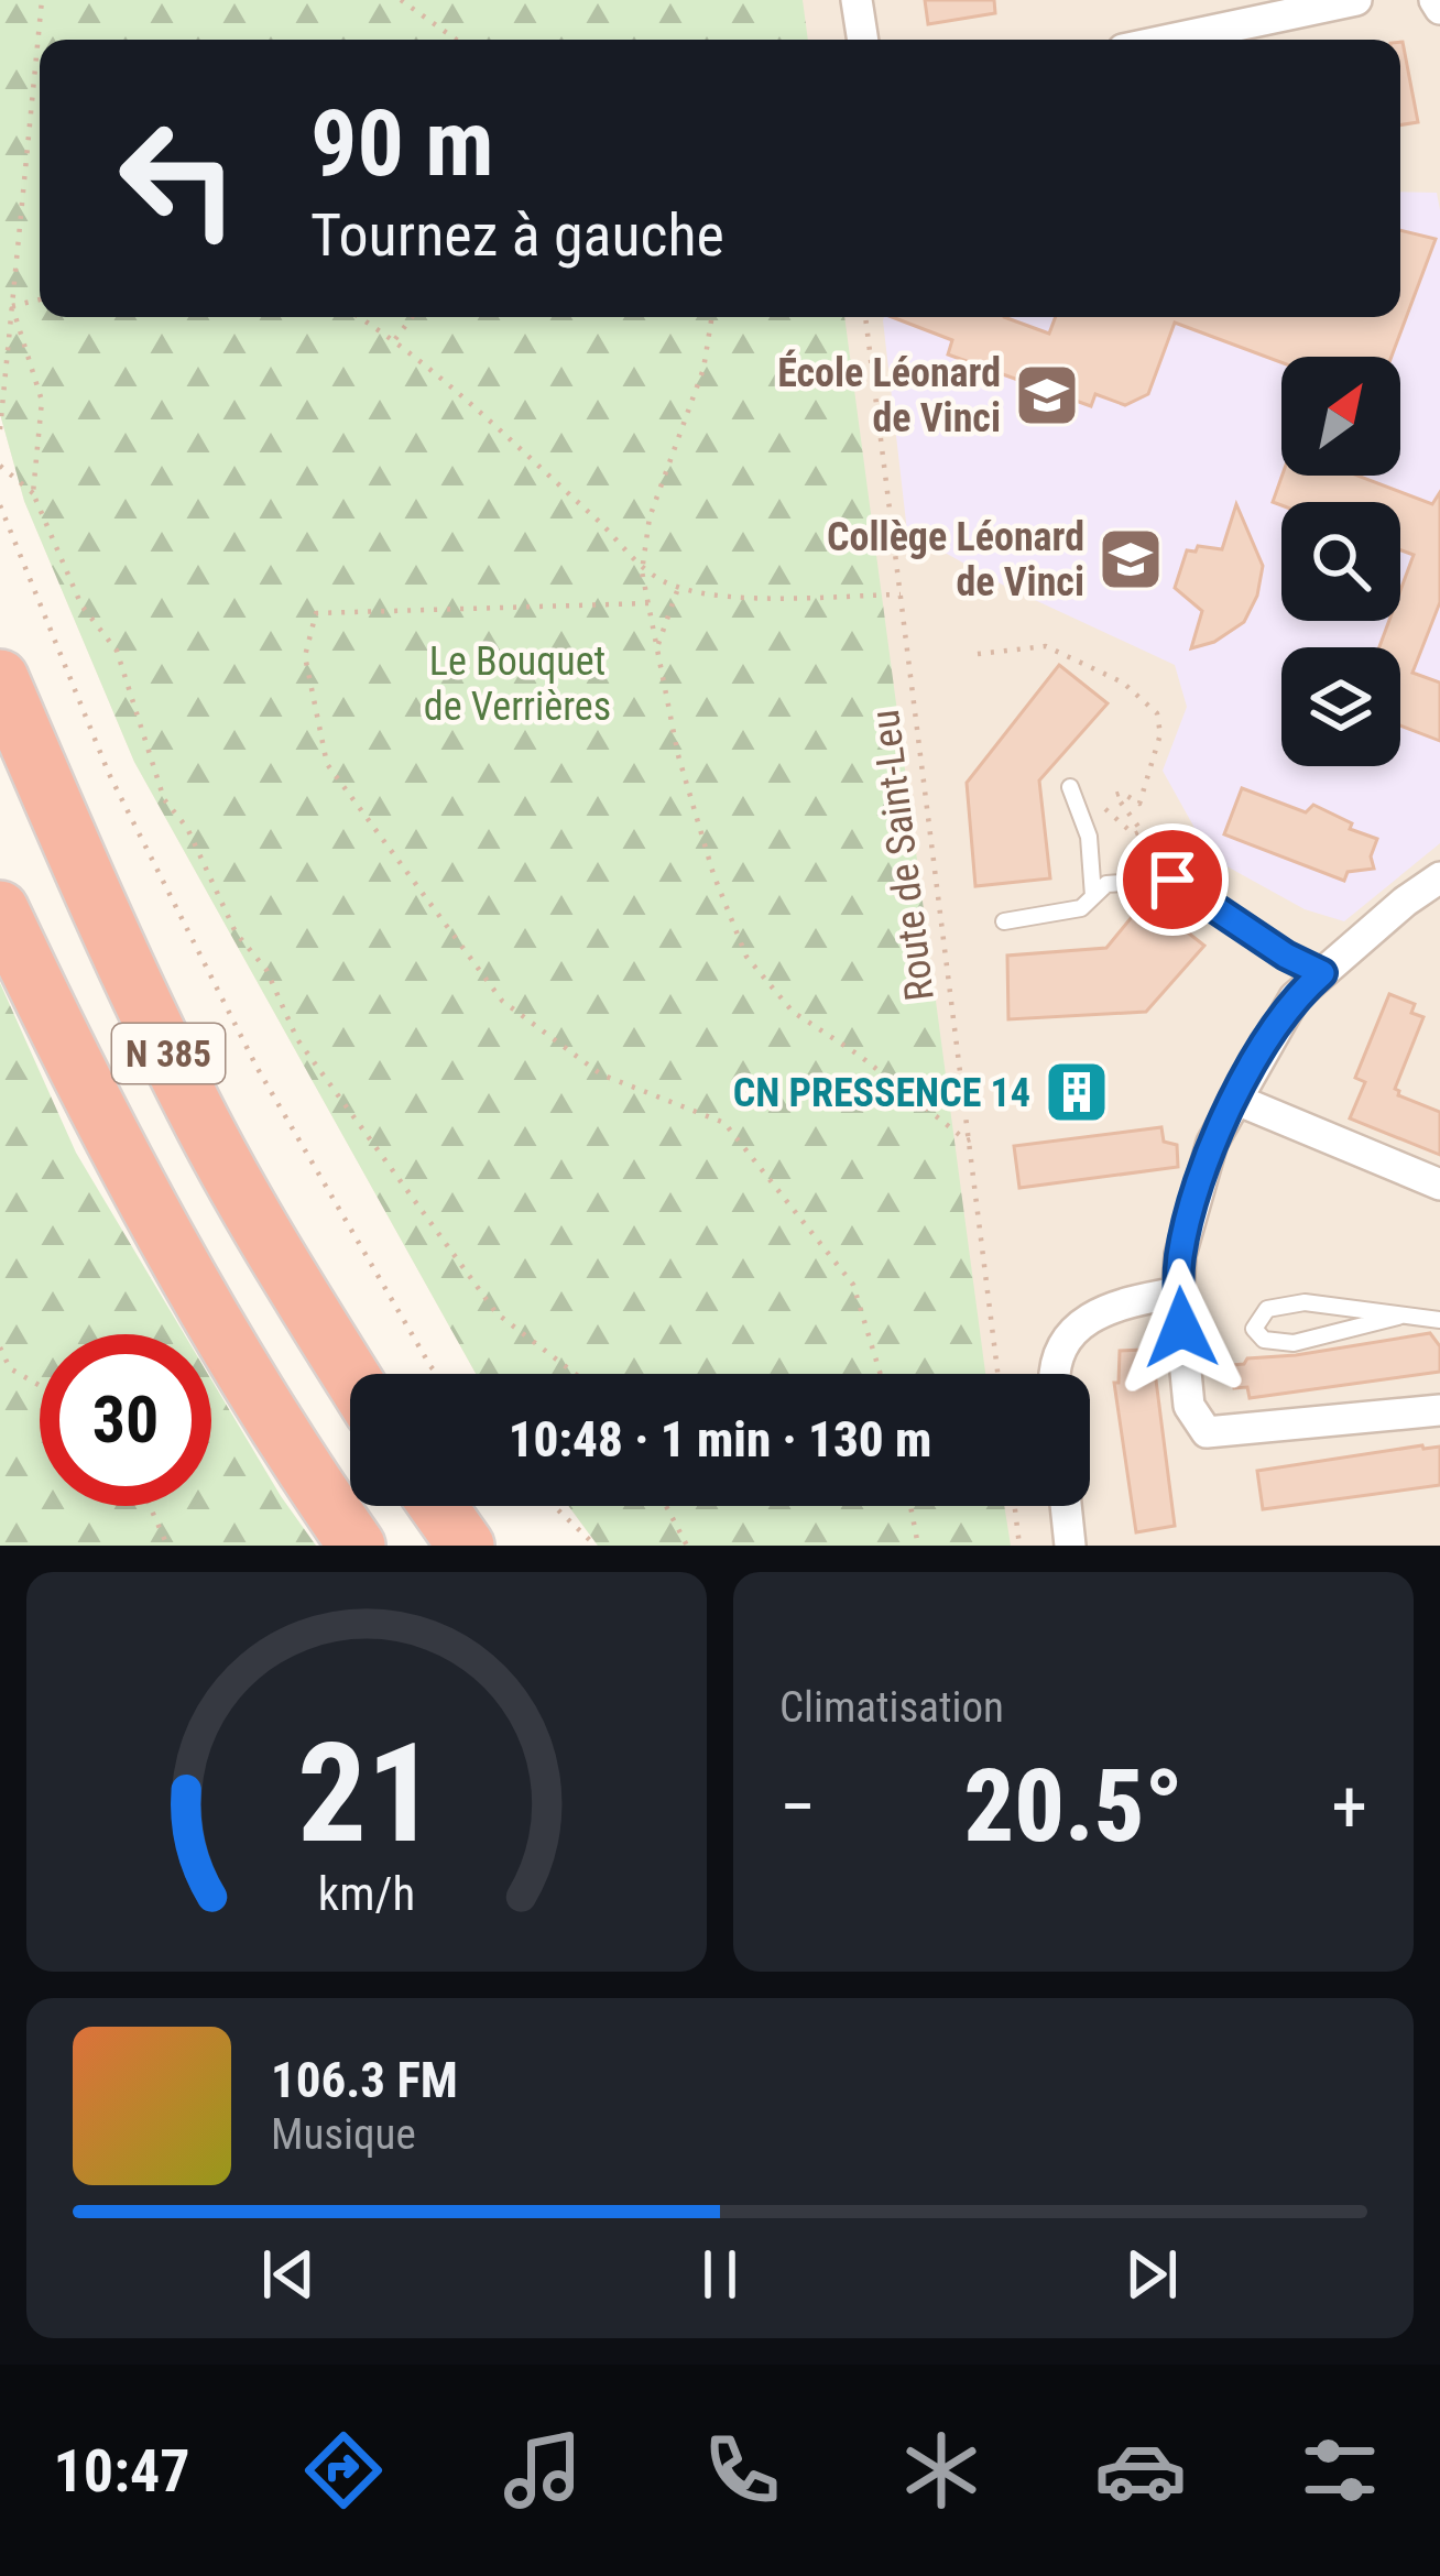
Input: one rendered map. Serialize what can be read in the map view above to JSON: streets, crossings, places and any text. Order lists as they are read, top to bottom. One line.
{"streets":{"highway":["N 385"],"path":["Route de Saint-Leu"]},"parks":["Le Bouquet de Verrières"],"places":{"school or university":["École Léonard de Vinci","Collège Léonard de Vinci"],"building":["CN PRESSENCE 14"]},"north":"top right","page":{"turn":["90 m","Tournez à gauche"],"limit":"30","trip":"10:48 · 1 min · 130 m","tile":"Climatisation","heat":["−","20.5°","+"],"song":["106.3 FM","Musique"],"tabs":"10:47","gauge":["21","km/h"]}}
